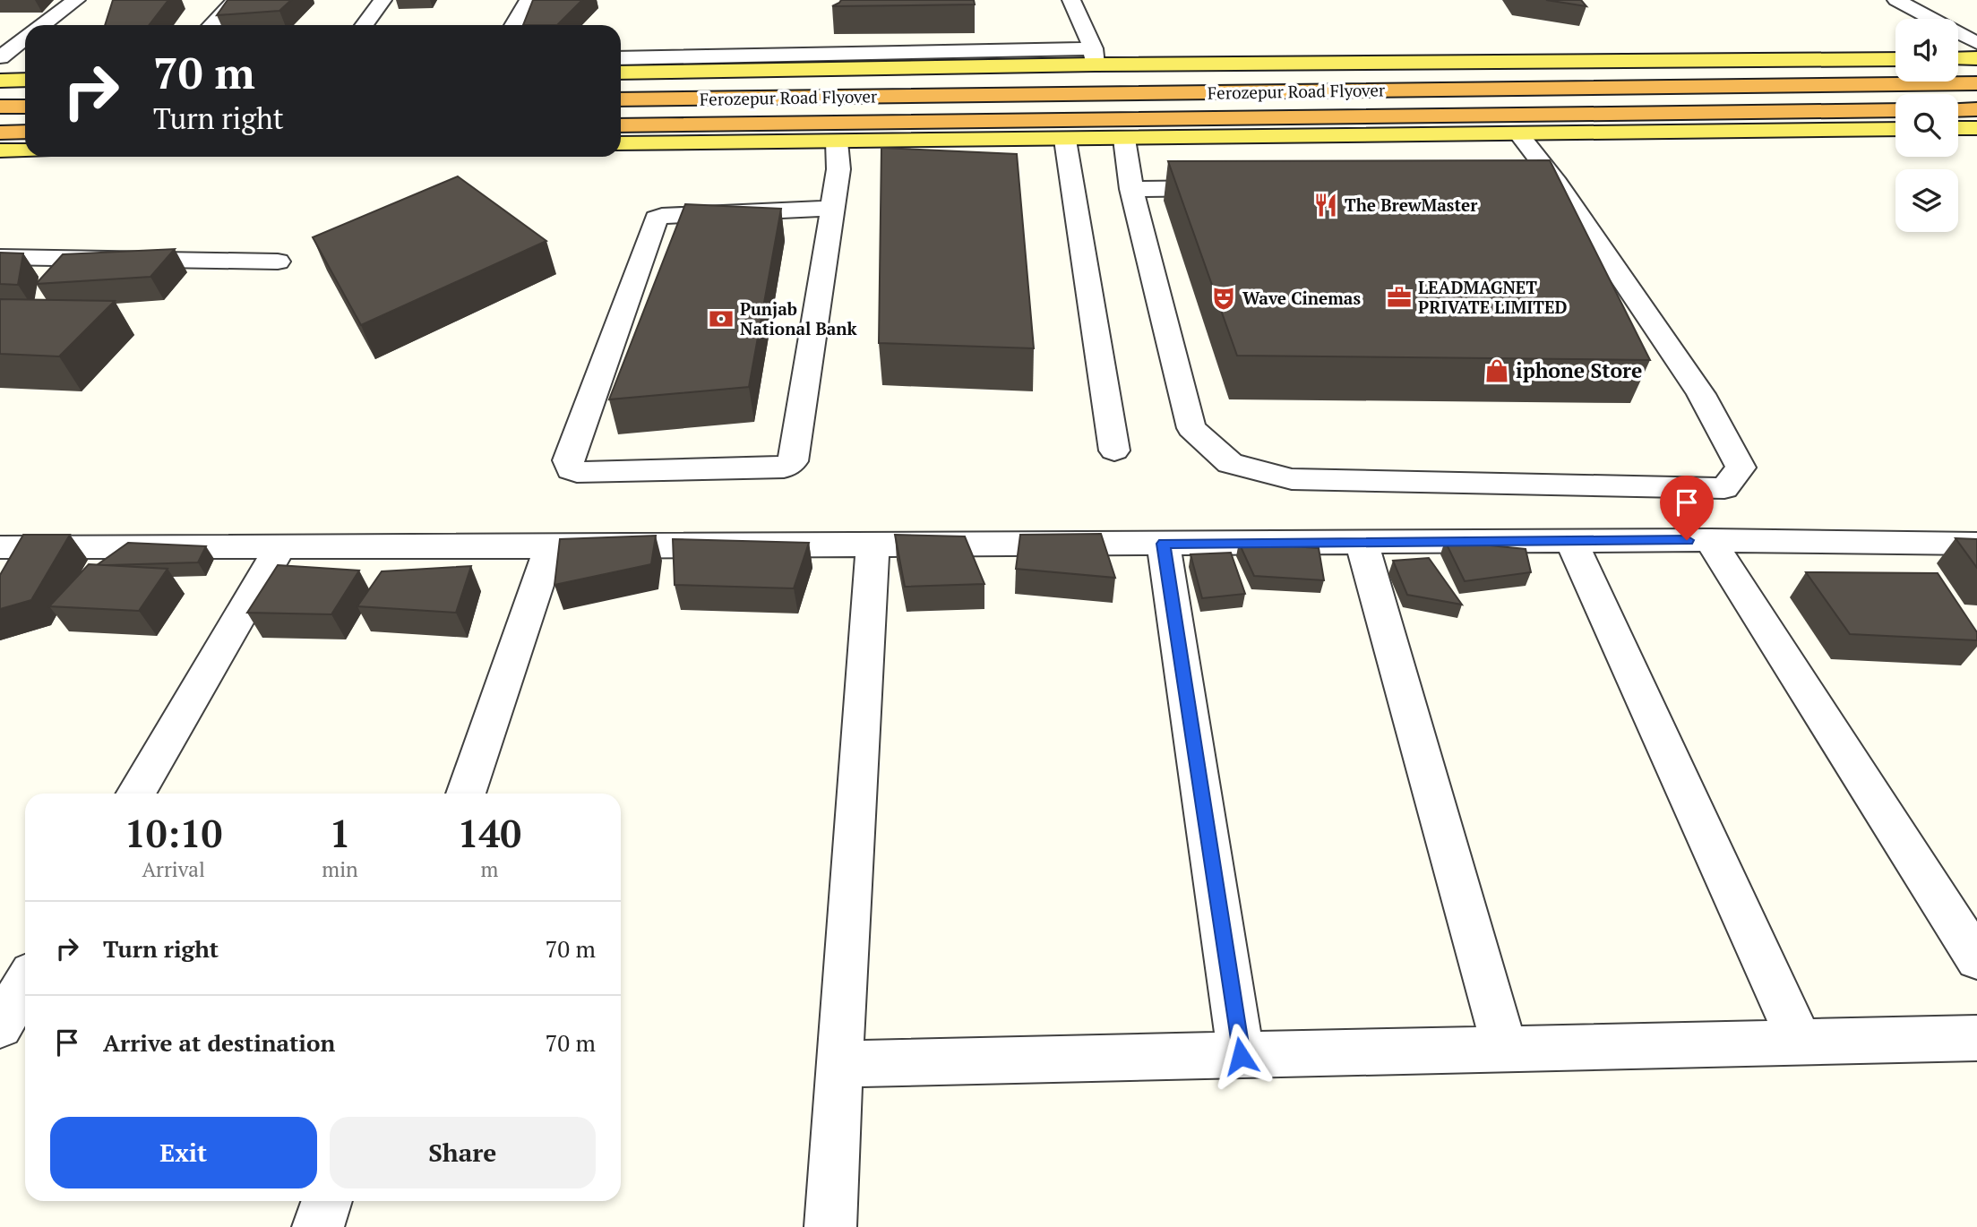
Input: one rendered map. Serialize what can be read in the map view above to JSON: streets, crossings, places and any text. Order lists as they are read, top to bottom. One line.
{"streets":{"highway":["Ferozepur Road Flyover"]},"places":{"restaurant":["The BrewMaster"],"office":["LEADMAGNET PRIVATE LIMITED"],"theatre":["Wave Cinemas"],"bank":["Punjab National Bank"],"shop":["iphone Store"]},"page":{"turn":["70 m","Turn right"],"eta":["10:10","Arrival","1","min","140","m"],"list":[{"name":"Turn right","value":"70 m"},{"name":"Arrive at destination","value":"70 m"}],"buttons":["Exit","Share"]}}
